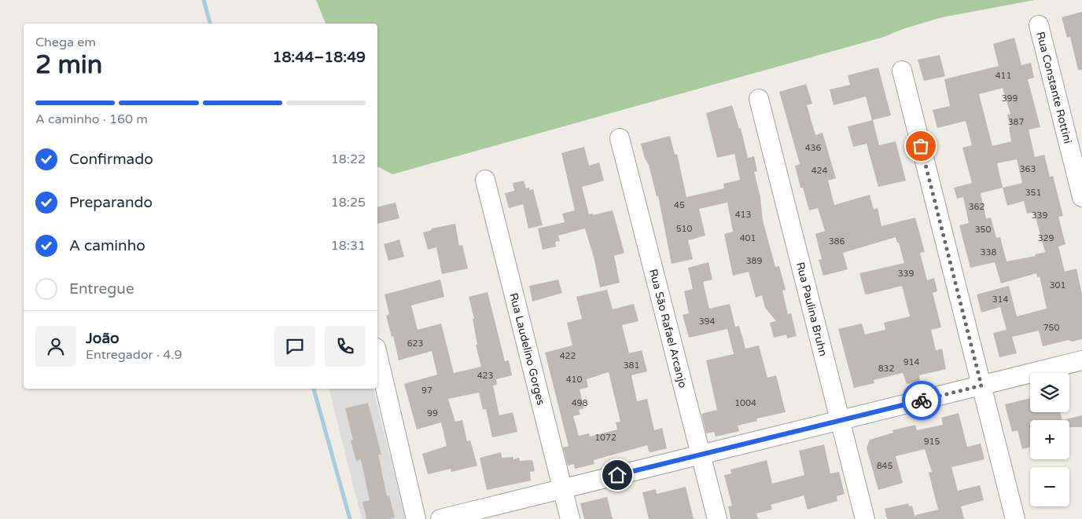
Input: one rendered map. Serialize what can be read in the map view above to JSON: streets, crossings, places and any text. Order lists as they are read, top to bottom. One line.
{"streets":{"street":["Rua Constante Rottini","Rua Paulina Bruhn","Rua São Rafael Arcanjo","Rua Laudelino Gorges"]},"house_numbers":["411","399","387","436","363","424","351","45","362","413","339","510","350","401","329","386","338","389","339","301","314","394","750","623","422","914","381","832","423","410","97","498","1004","99","1072","915","845"],"page":{"heading":["2 min","Chega em","18:44–18:49"],"panel":["João","Entregador · 4.9"],"bar":"A caminho · 160 m","list":[["Confirmado","18:22"],["Preparando","18:25"],["A caminho","18:31"],"Entregue"],"map_buttons":["+","−"]}}
